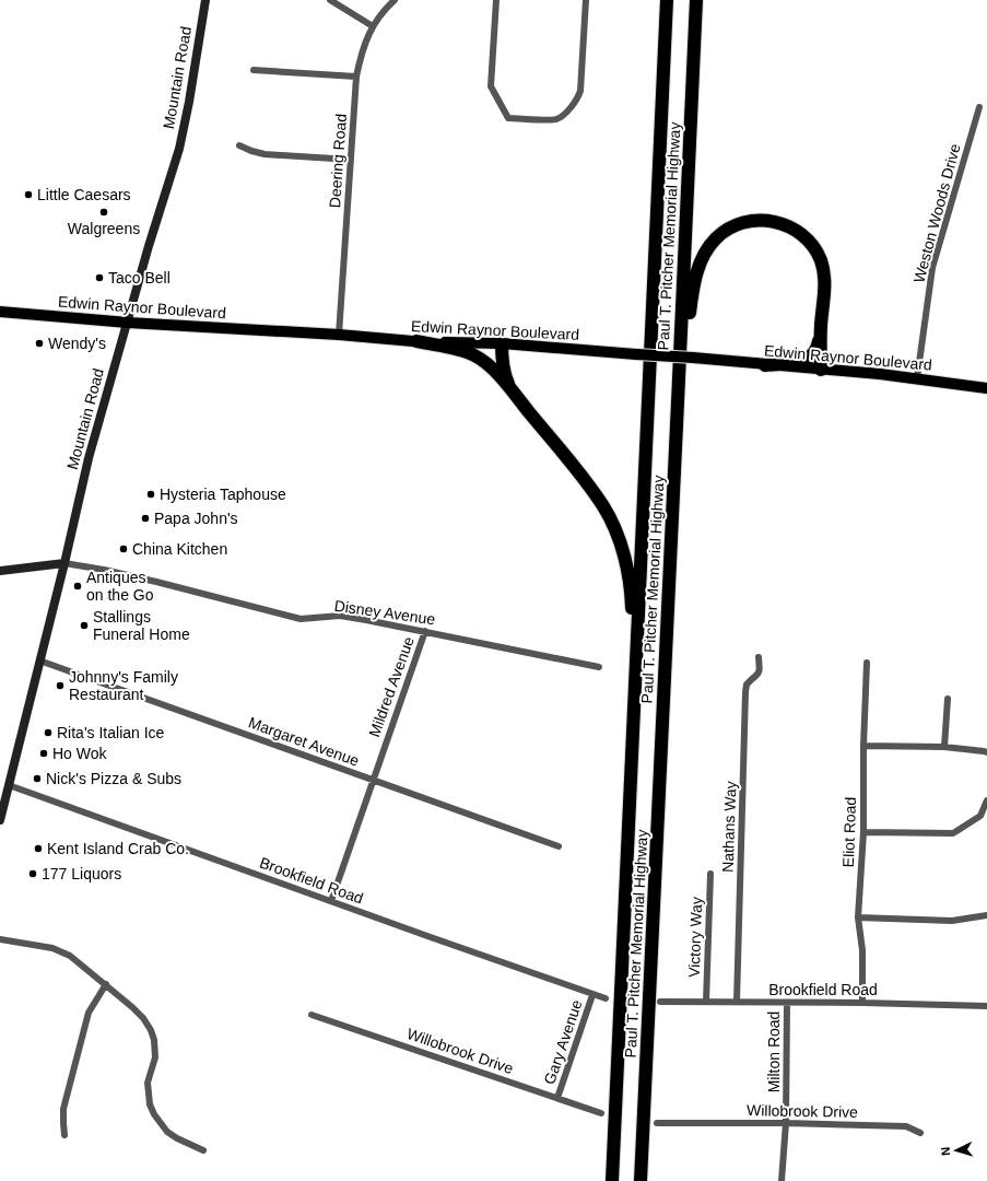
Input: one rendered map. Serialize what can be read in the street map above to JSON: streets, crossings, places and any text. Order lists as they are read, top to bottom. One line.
{"streets":{"highway":["Paul T. Pitcher Memorial Highway"],"main road":["Mountain Road","Edwin Raynor Boulevard"],"street":["Deering Road","Weston Woods Drive","Disney Avenue","Mildred Avenue","Margaret Avenue","Nathans Way","Eliot Road","Brookfield Road","Victory Way","Gary Avenue","Willobrook Drive","Milton Road"]},"crossings":[["Mountain Road","Edwin Raynor Boulevard"],["Mountain Road","Disney Avenue"],["Mountain Road","Margaret Avenue"],["Mountain Road","Brookfield Road"],["Deering Road","Edwin Raynor Boulevard"],["Weston Woods Drive","Edwin Raynor Boulevard"],["Disney Avenue","Mildred Avenue"],["Mildred Avenue","Margaret Avenue"],["Mildred Avenue","Brookfield Road"],["Nathans Way","Brookfield Road"],["Eliot Road","Brookfield Road"],["Brookfield Road","Victory Way"],["Brookfield Road","Gary Avenue"],["Brookfield Road","Milton Road"],["Gary Avenue","Willobrook Drive"],["Willobrook Drive","Milton Road"]],"places":["Little Caesars","Walgreens","Taco Bell","Wendy's","Hysteria Taphouse","Papa John's","China Kitchen","Antiques on the Go","Stallings Funeral Home","Johnny's Family Restaurant","Rita's Italian Ice","Ho Wok","Nick's Pizza & Subs","Kent Island Crab Co.","177 Liquors"],"north":"left"}
